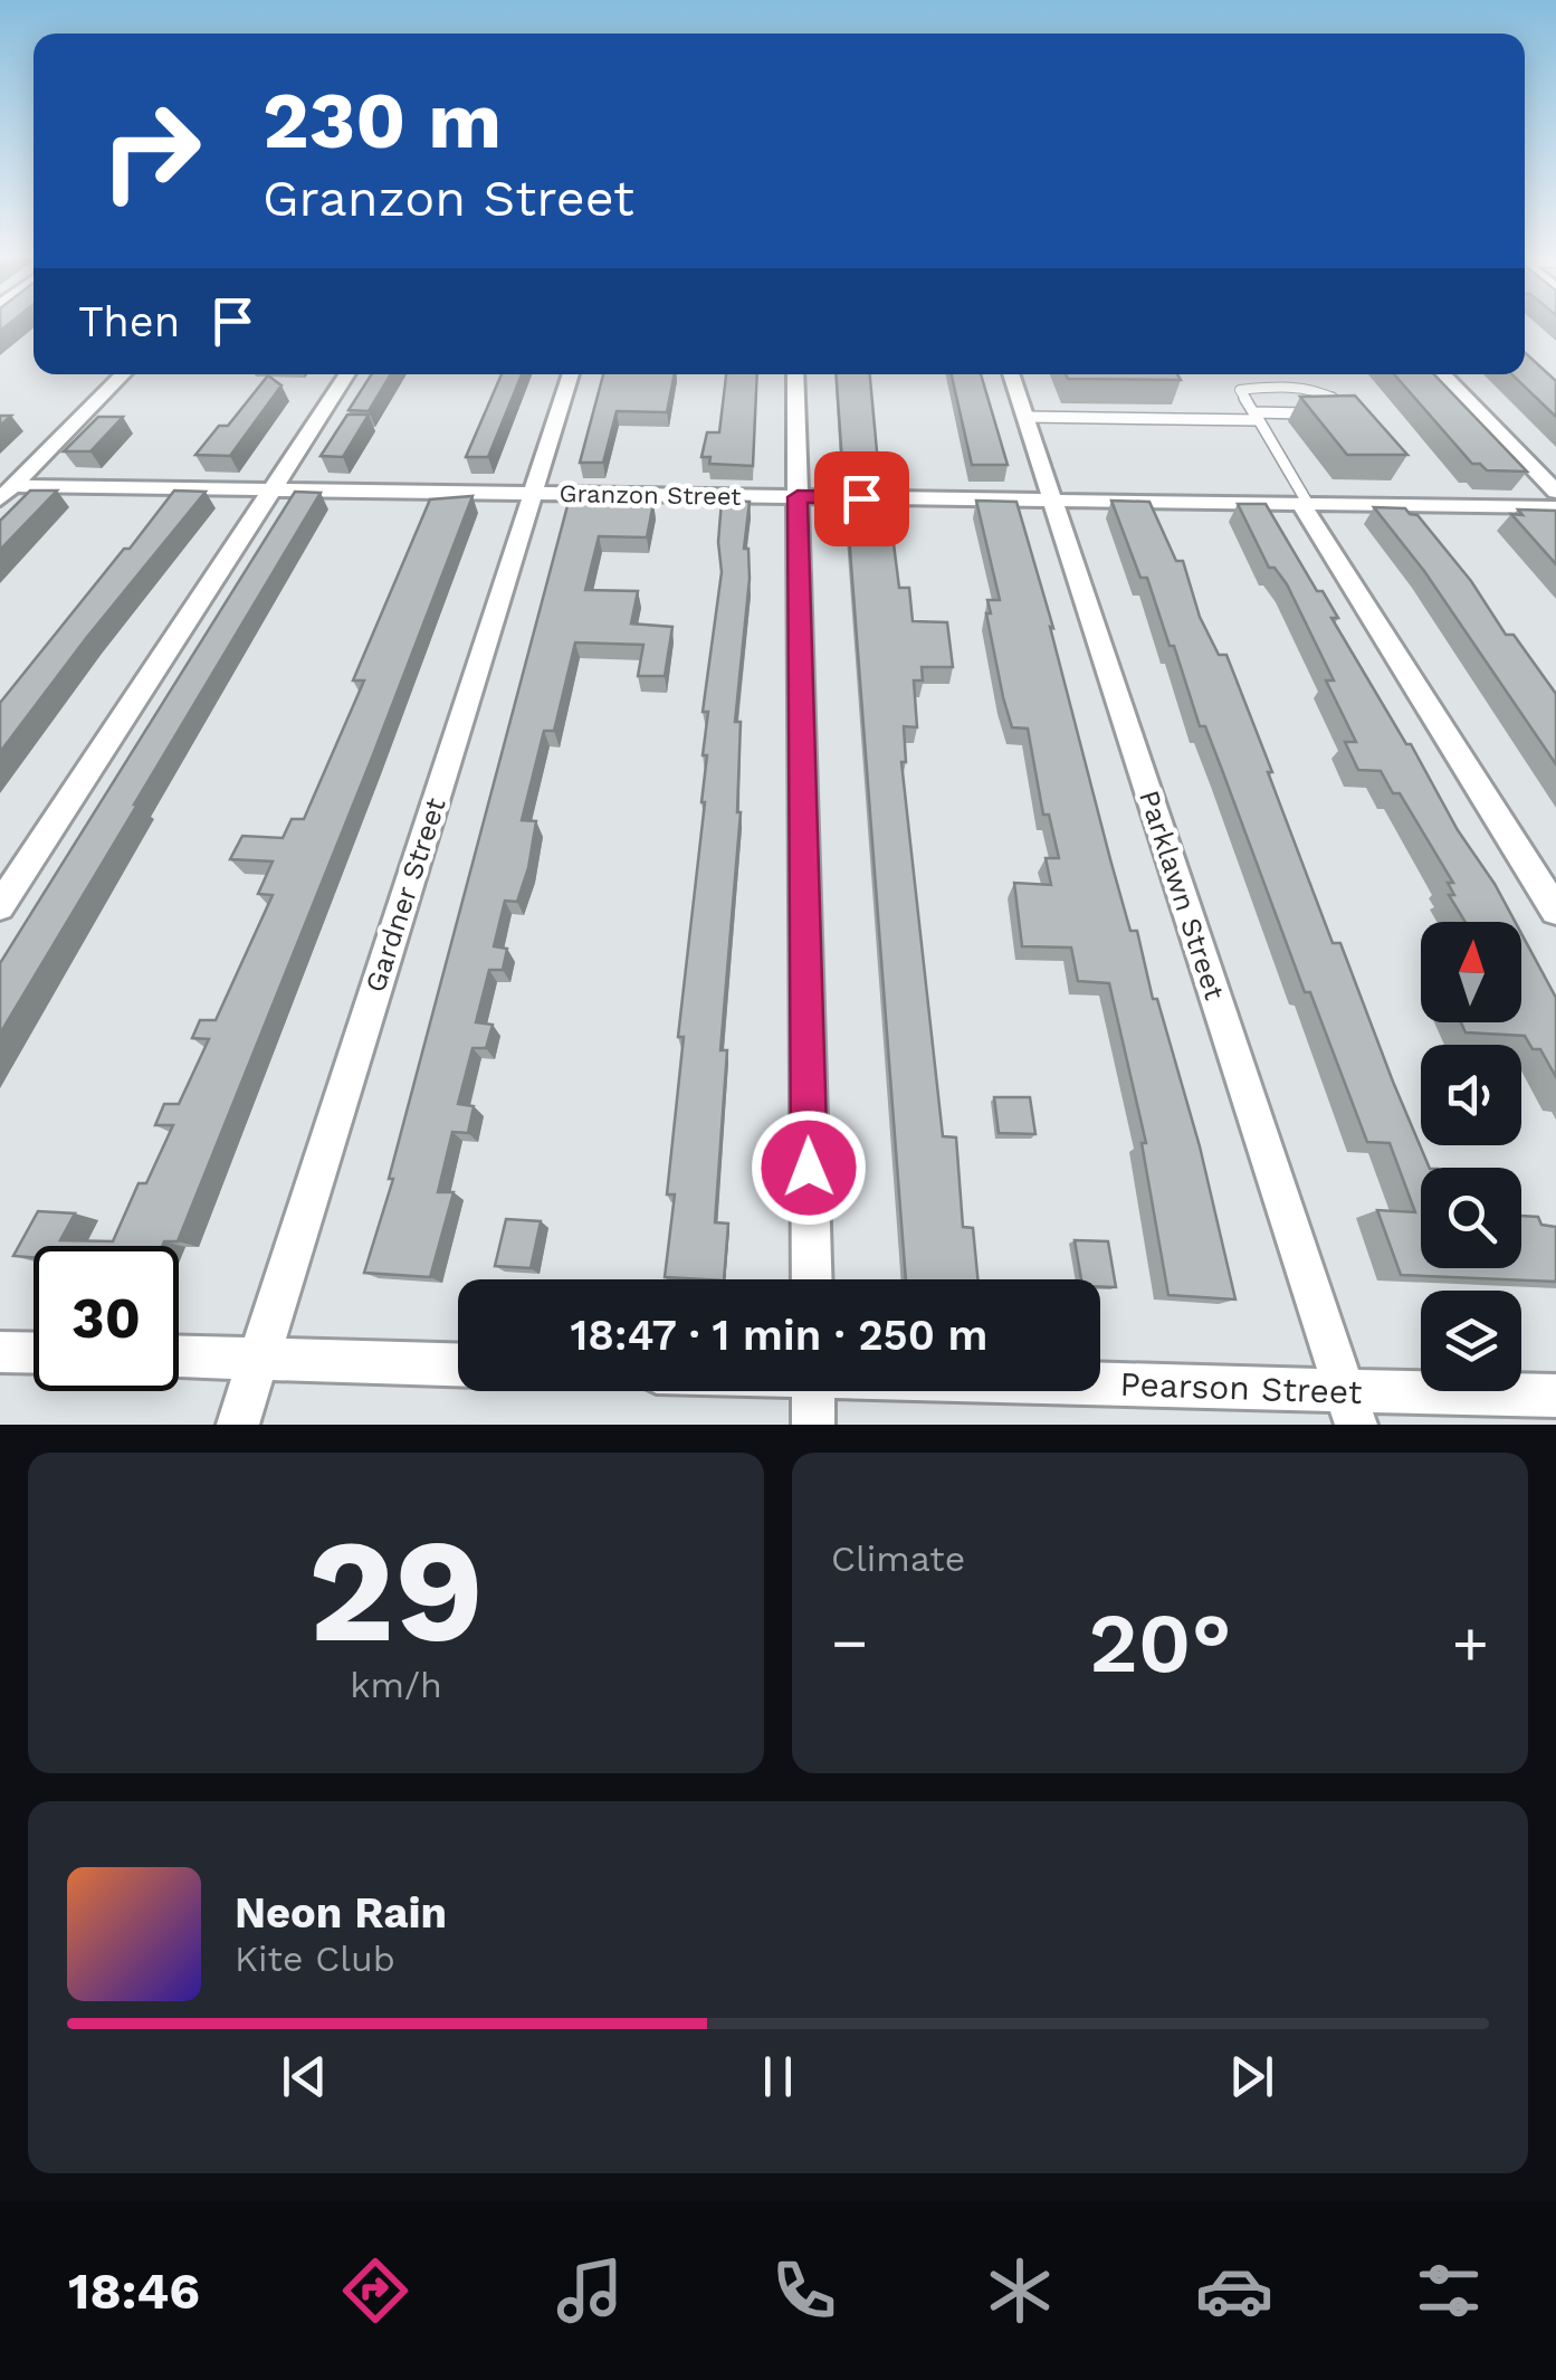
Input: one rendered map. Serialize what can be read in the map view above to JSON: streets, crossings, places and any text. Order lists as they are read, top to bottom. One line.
{"streets":{"street":["Granzon Street","Gardner Street","Parklawn Street","Pearson Street"]},"crossings":[["Granzon Street","Gardner Street"],["Granzon Street","Parklawn Street"],["Parklawn Street","Pearson Street"]],"north":"top","page":{"turn":["230 m","Granzon Street"],"then":"Then","limit":"30","trip":"18:47 · 1 min · 250 m","tile":[["29","km/h"],"Climate"],"heat":["−","20°","+"],"song":["Neon Rain","Kite Club"],"tabs":"18:46"}}
